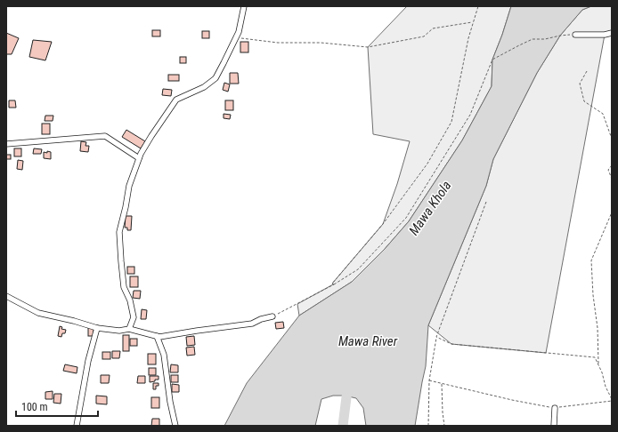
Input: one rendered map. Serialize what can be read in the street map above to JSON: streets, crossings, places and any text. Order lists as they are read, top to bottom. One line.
{"water":["Mawa Khola","Mawa River"],"scale_bar":"100 m"}
